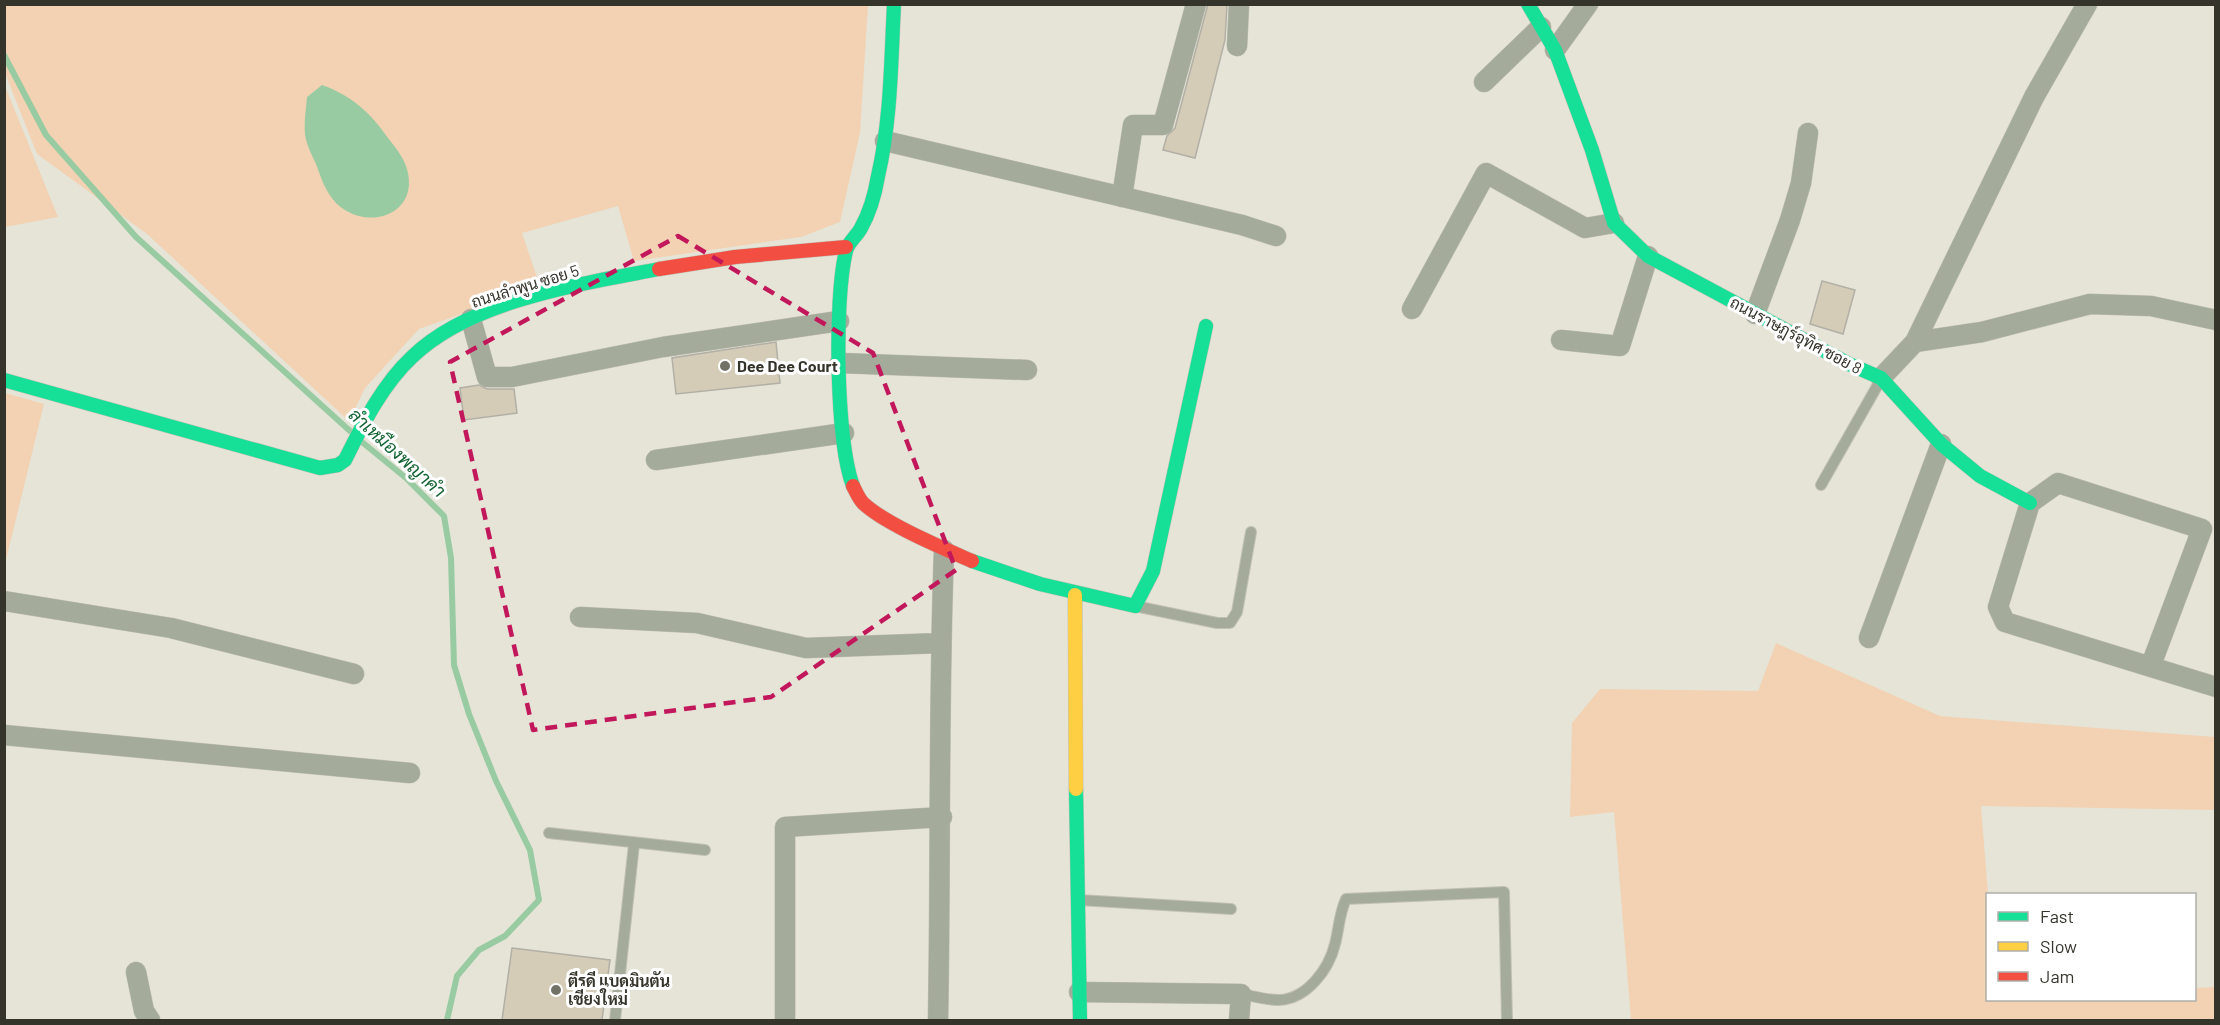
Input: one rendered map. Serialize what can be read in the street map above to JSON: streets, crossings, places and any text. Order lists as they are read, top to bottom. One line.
{"streets":{"street":["ถนนลำพูน ซอย 5","ถนนราษฎร์อุทิศ ซอย 8"]},"water":["ลำเหมืองพญาคำ"],"places":["Dee Dee Court","ตีรดี แบดมินตัน เชียงใหม่"],"legend":["Fast","Slow","Jam"]}
